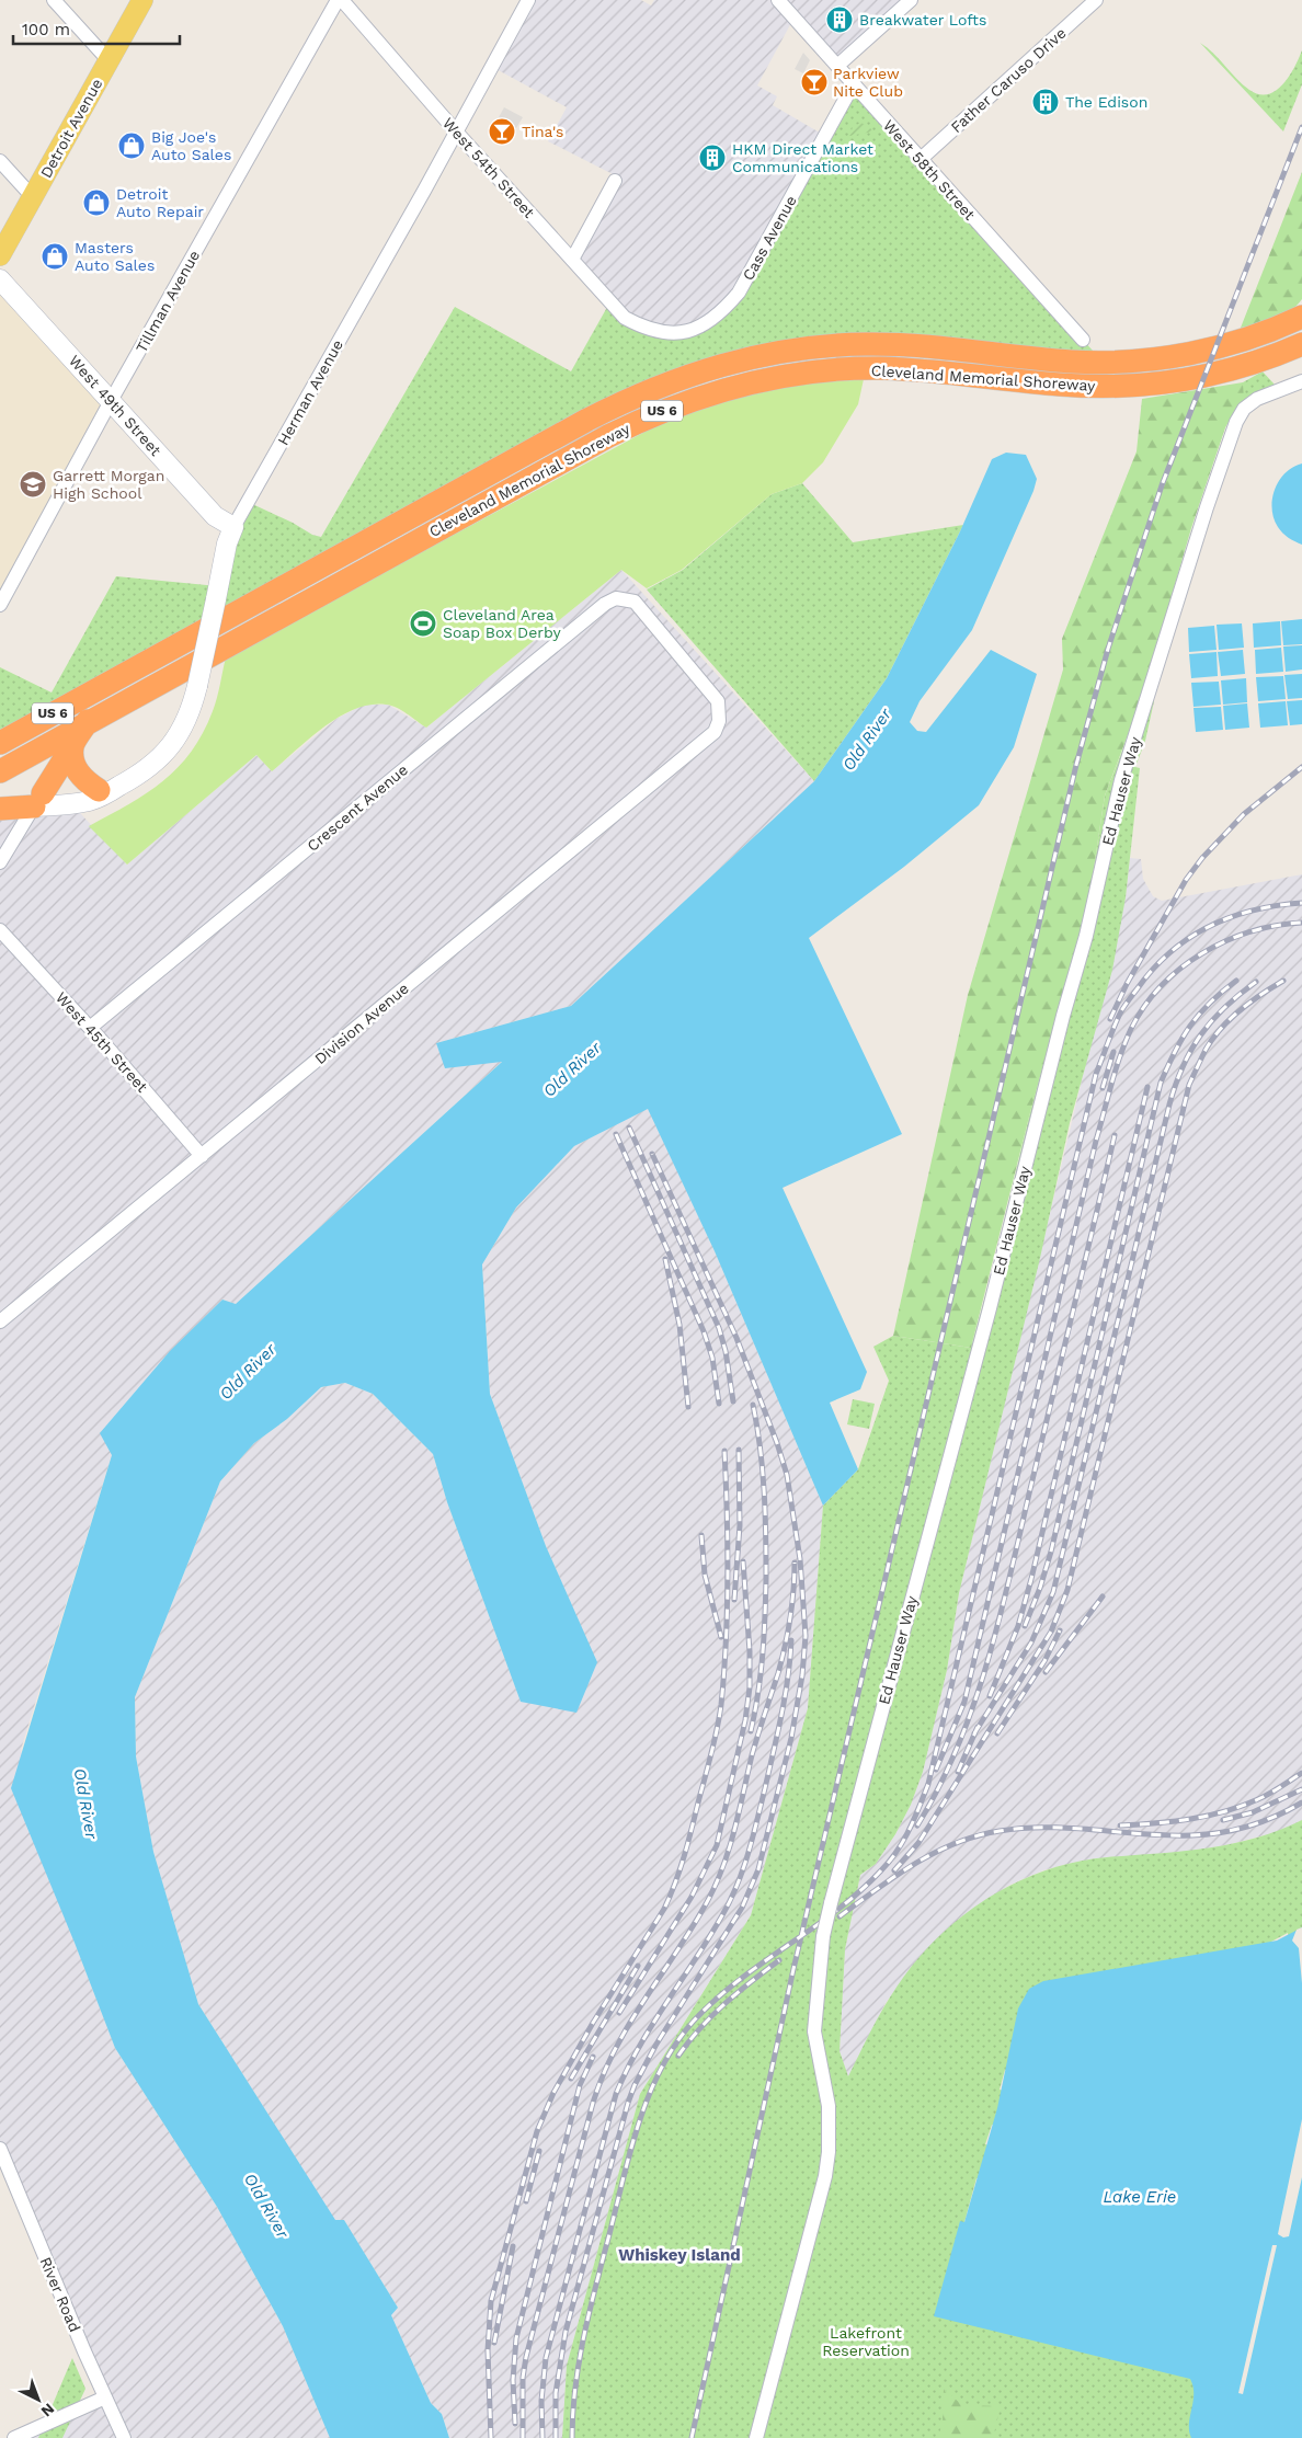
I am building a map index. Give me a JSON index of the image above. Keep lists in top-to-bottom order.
{
  "streets": {
    "highway": ["Cleveland Memorial Shoreway", "US 6"],
    "main road": ["Detroit Avenue"],
    "street": [
      "Father Caruso Drive",
      "West 54th Street",
      "West 58th Street",
      "Cass Avenue",
      "Tillman Avenue",
      "Herman Avenue",
      "West 49th Street",
      "Ed Hauser Way",
      "Crescent Avenue",
      "Division Avenue",
      "West 45th Street",
      "River Road"
    ]
  },
  "crossings": [
    ["Father Caruso Drive", "West 58th Street"],
    ["West 54th Street", "Cass Avenue"],
    ["West 54th Street", "Herman Avenue"],
    ["West 58th Street", "Cass Avenue"],
    ["Tillman Avenue", "West 49th Street"],
    ["Herman Avenue", "West 49th Street"],
    ["Crescent Avenue", "Division Avenue"],
    ["Crescent Avenue", "West 45th Street"],
    ["Division Avenue", "West 45th Street"]
  ],
  "districts": ["Whiskey Island"],
  "water": ["Old River", "Lake Erie"],
  "parks": ["Lakefront Reservation"],
  "places": {
    "building": ["Breakwater Lofts", "The Edison", "HKM Direct Market Communications"],
    "bar": ["Parkview Nite Club", "Tina's"],
    "shop": ["Big Joe's Auto Sales", "Detroit Auto Repair", "Masters Auto Sales"],
    "school or university": ["Garrett Morgan High School"],
    "sports": ["Cleveland Area Soap Box Derby"]
  },
  "scale_bar": "100 m",
  "north": "bottom right"
}
